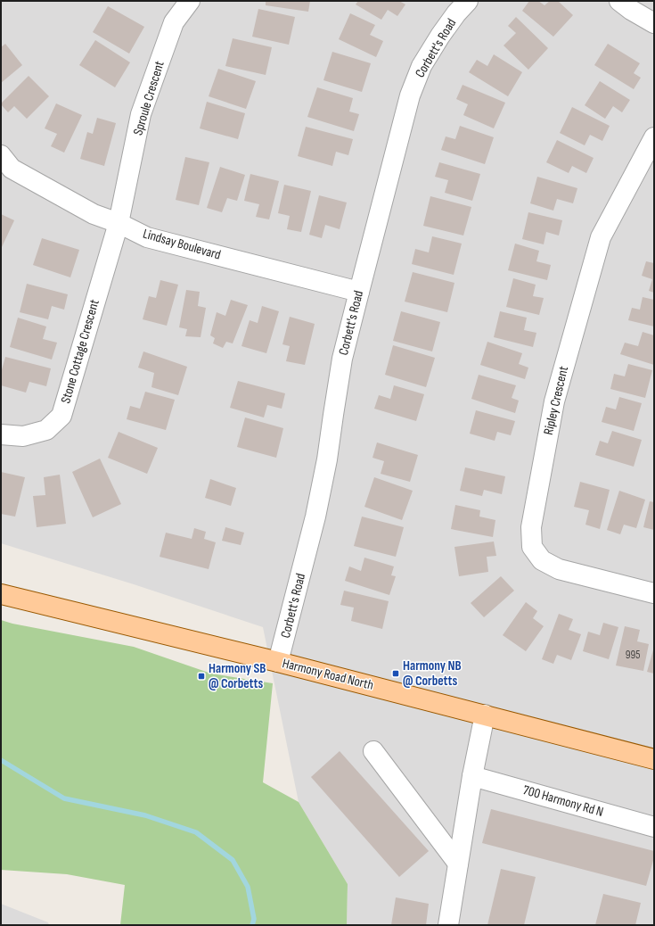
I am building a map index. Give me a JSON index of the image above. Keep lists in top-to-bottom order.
{
  "streets": {
    "main road": ["Harmony Road North"],
    "street": [
      "Corbett's Road",
      "Sproule Crescent",
      "Lindsay Boulevard",
      "Stone Cottage Crescent",
      "Ripley Crescent",
      "700 Harmony Rd N"
    ]
  },
  "crossings": [
    ["Corbett's Road", "Lindsay Boulevard"],
    ["Corbett's Road", "Harmony Road North"],
    ["Sproule Crescent", "Lindsay Boulevard"],
    ["Sproule Crescent", "Stone Cottage Crescent"],
    ["Lindsay Boulevard", "Stone Cottage Crescent"]
  ],
  "places": {
    "transit": ["Harmony NB @ Corbetts", "Harmony SB @ Corbetts"]
  },
  "house_numbers": ["995"]
}
